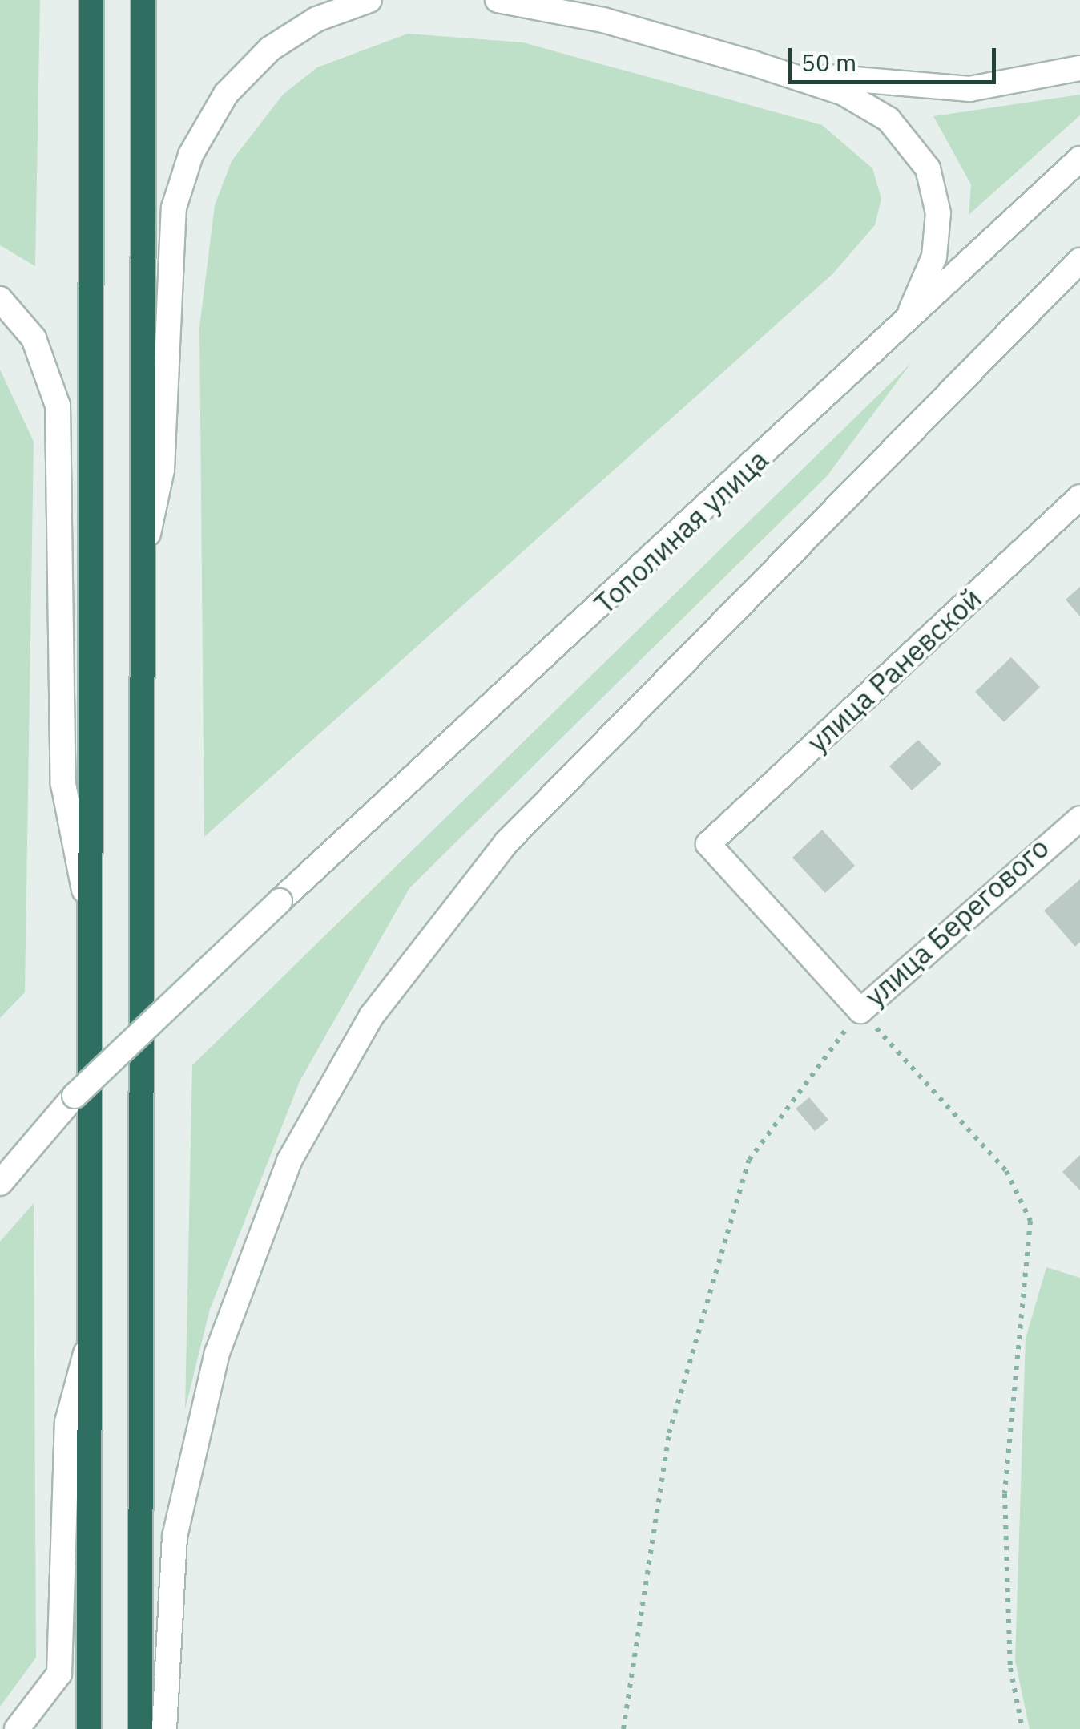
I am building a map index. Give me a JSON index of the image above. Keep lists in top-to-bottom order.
{
  "streets": {
    "main road": ["Тополиная улица", "улица Раневской", "улица Берегового"]
  },
  "crossings": [
    ["улица Раневской", "улица Берегового"]
  ],
  "scale_bar": "50 m"
}
